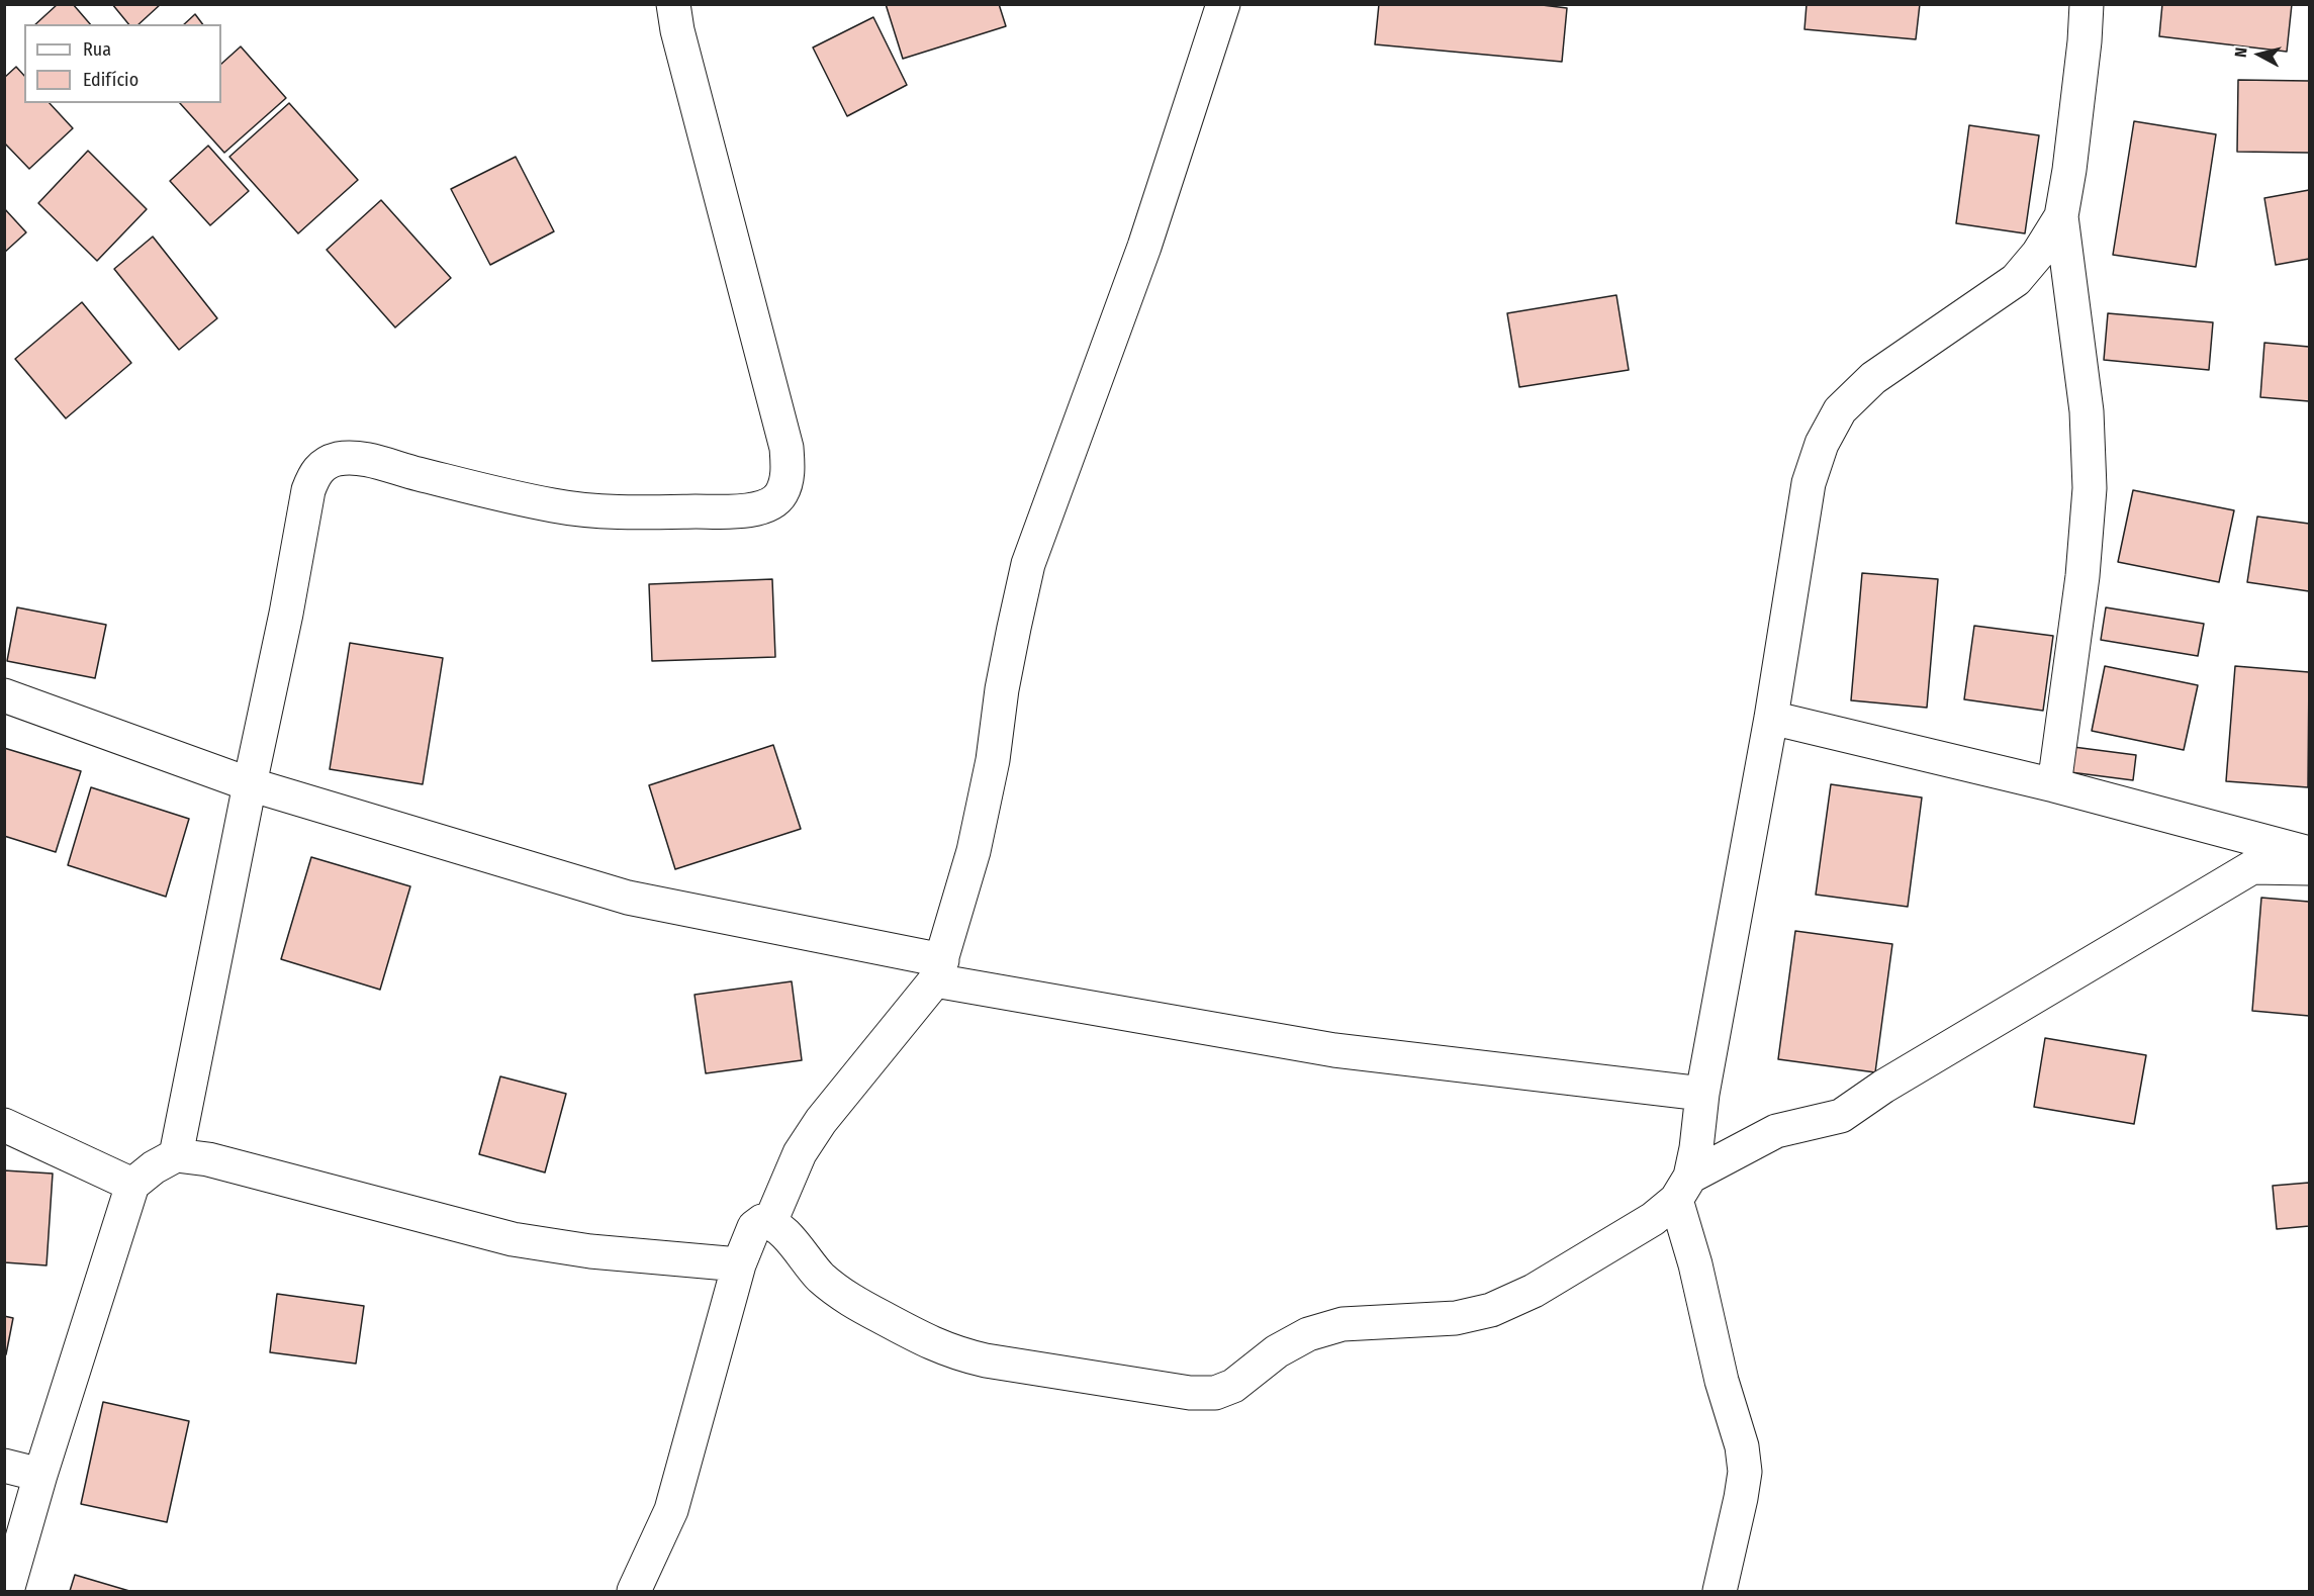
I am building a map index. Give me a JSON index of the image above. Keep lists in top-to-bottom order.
{
  "legend": ["Rua", "Edifício"],
  "north": "left"
}
